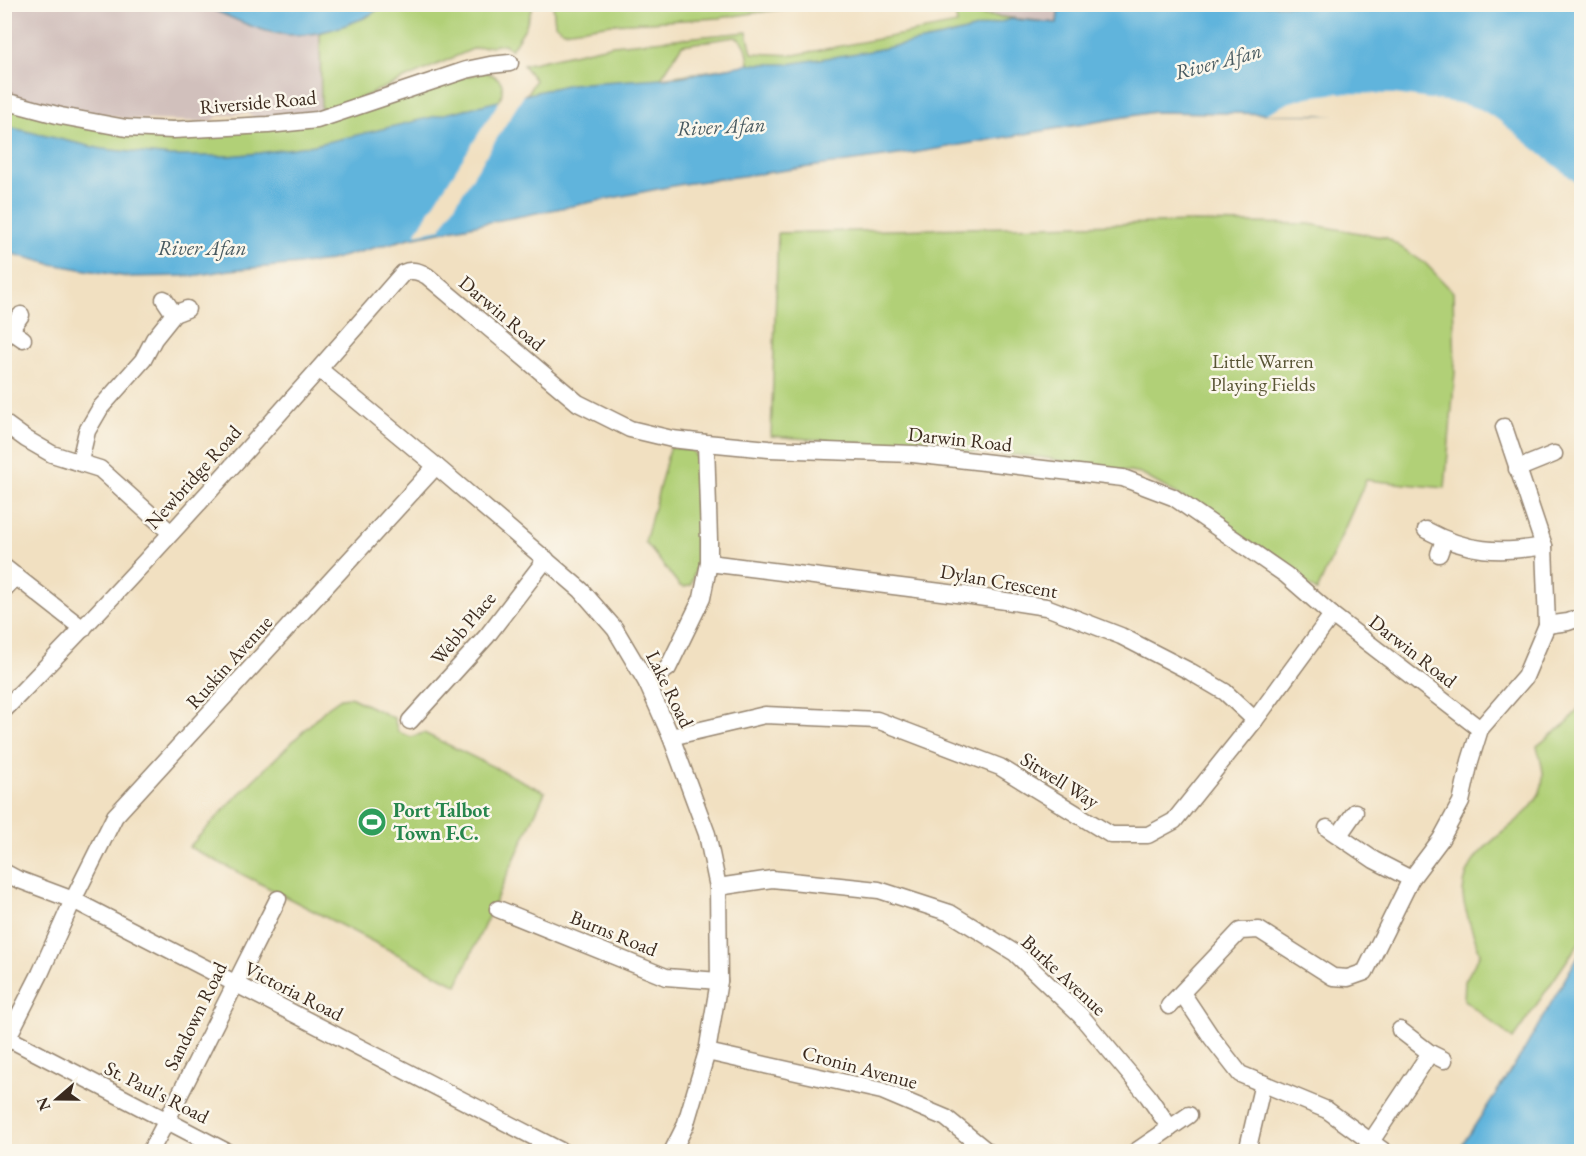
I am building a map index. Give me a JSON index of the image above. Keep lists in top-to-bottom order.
{
  "streets": {
    "street": [
      "Riverside Road",
      "Darwin Road",
      "Newbridge Road",
      "Dylan Crescent",
      "Webb Place",
      "Ruskin Avenue",
      "Lake Road",
      "Sitwell Way",
      "Burns Road",
      "Burke Avenue",
      "Victoria Road",
      "Sandown Road",
      "Cronin Avenue",
      "St. Paul's Road"
    ]
  },
  "crossings": [
    ["Darwin Road", "Newbridge Road"],
    ["Darwin Road", "Sitwell Way"],
    ["Newbridge Road", "Lake Road"],
    ["Dylan Crescent", "Sitwell Way"],
    ["Webb Place", "Lake Road"],
    ["Ruskin Avenue", "Lake Road"],
    ["Ruskin Avenue", "Victoria Road"],
    ["Ruskin Avenue", "St. Paul's Road"],
    ["Lake Road", "Sitwell Way"],
    ["Lake Road", "Burns Road"],
    ["Lake Road", "Burke Avenue"],
    ["Lake Road", "Cronin Avenue"],
    ["Victoria Road", "Sandown Road"],
    ["Sandown Road", "St. Paul's Road"]
  ],
  "water": ["River Afan"],
  "parks": ["Little Warren Playing Fields"],
  "places": {
    "sports": ["Port Talbot Town F.C."]
  },
  "north": "left"
}
